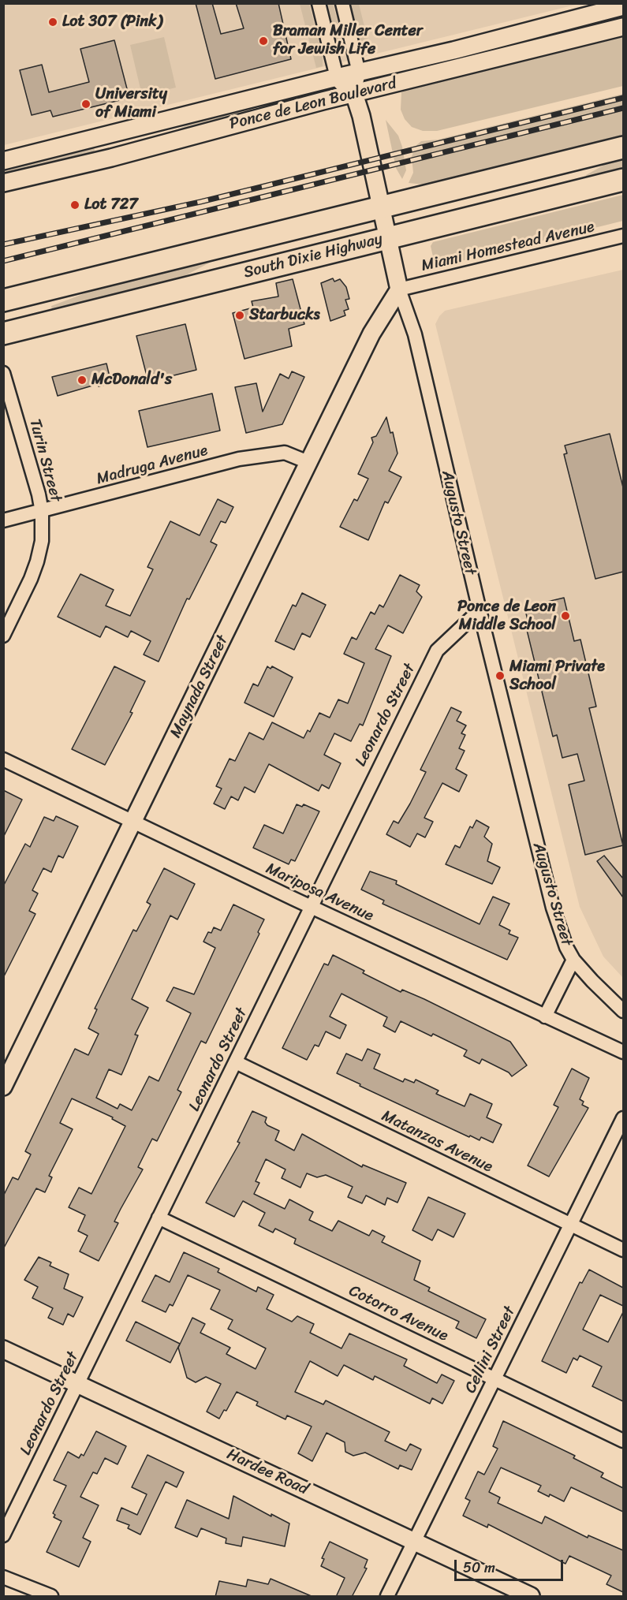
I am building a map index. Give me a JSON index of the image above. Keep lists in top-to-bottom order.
{
  "streets": {
    "highway": ["South Dixie Highway"],
    "street": [
      "Ponce de Leon Boulevard",
      "Miami Homestead Avenue",
      "Turin Street",
      "Madruga Avenue",
      "Augusto Street",
      "Maynada Street",
      "Leonardo Street",
      "Mariposa Avenue",
      "Matanzas Avenue",
      "Cotorro Avenue",
      "Cellini Street",
      "Hardee Road"
    ]
  },
  "crossings": [
    ["Ponce de Leon Boulevard", "Augusto Street"],
    ["Miami Homestead Avenue", "Augusto Street"],
    ["Miami Homestead Avenue", "Maynada Street"],
    ["South Dixie Highway", "Augusto Street"],
    ["Turin Street", "Madruga Avenue"],
    ["Madruga Avenue", "Maynada Street"],
    ["Augusto Street", "Maynada Street"],
    ["Augusto Street", "Leonardo Street"],
    ["Maynada Street", "Mariposa Avenue"],
    ["Leonardo Street", "Mariposa Avenue"],
    ["Leonardo Street", "Matanzas Avenue"],
    ["Leonardo Street", "Cotorro Avenue"],
    ["Leonardo Street", "Hardee Road"],
    ["Matanzas Avenue", "Cellini Street"],
    ["Cotorro Avenue", "Cellini Street"],
    ["Cellini Street", "Hardee Road"]
  ],
  "places": [
    "Lot 307 (Pink)",
    "Braman Miller Center for Jewish Life",
    "University of Miami",
    "Lot 727",
    "Starbucks",
    "McDonald's",
    "Ponce de Leon Middle School",
    "Miami Private School"
  ],
  "scale_bar": "50 m"
}
